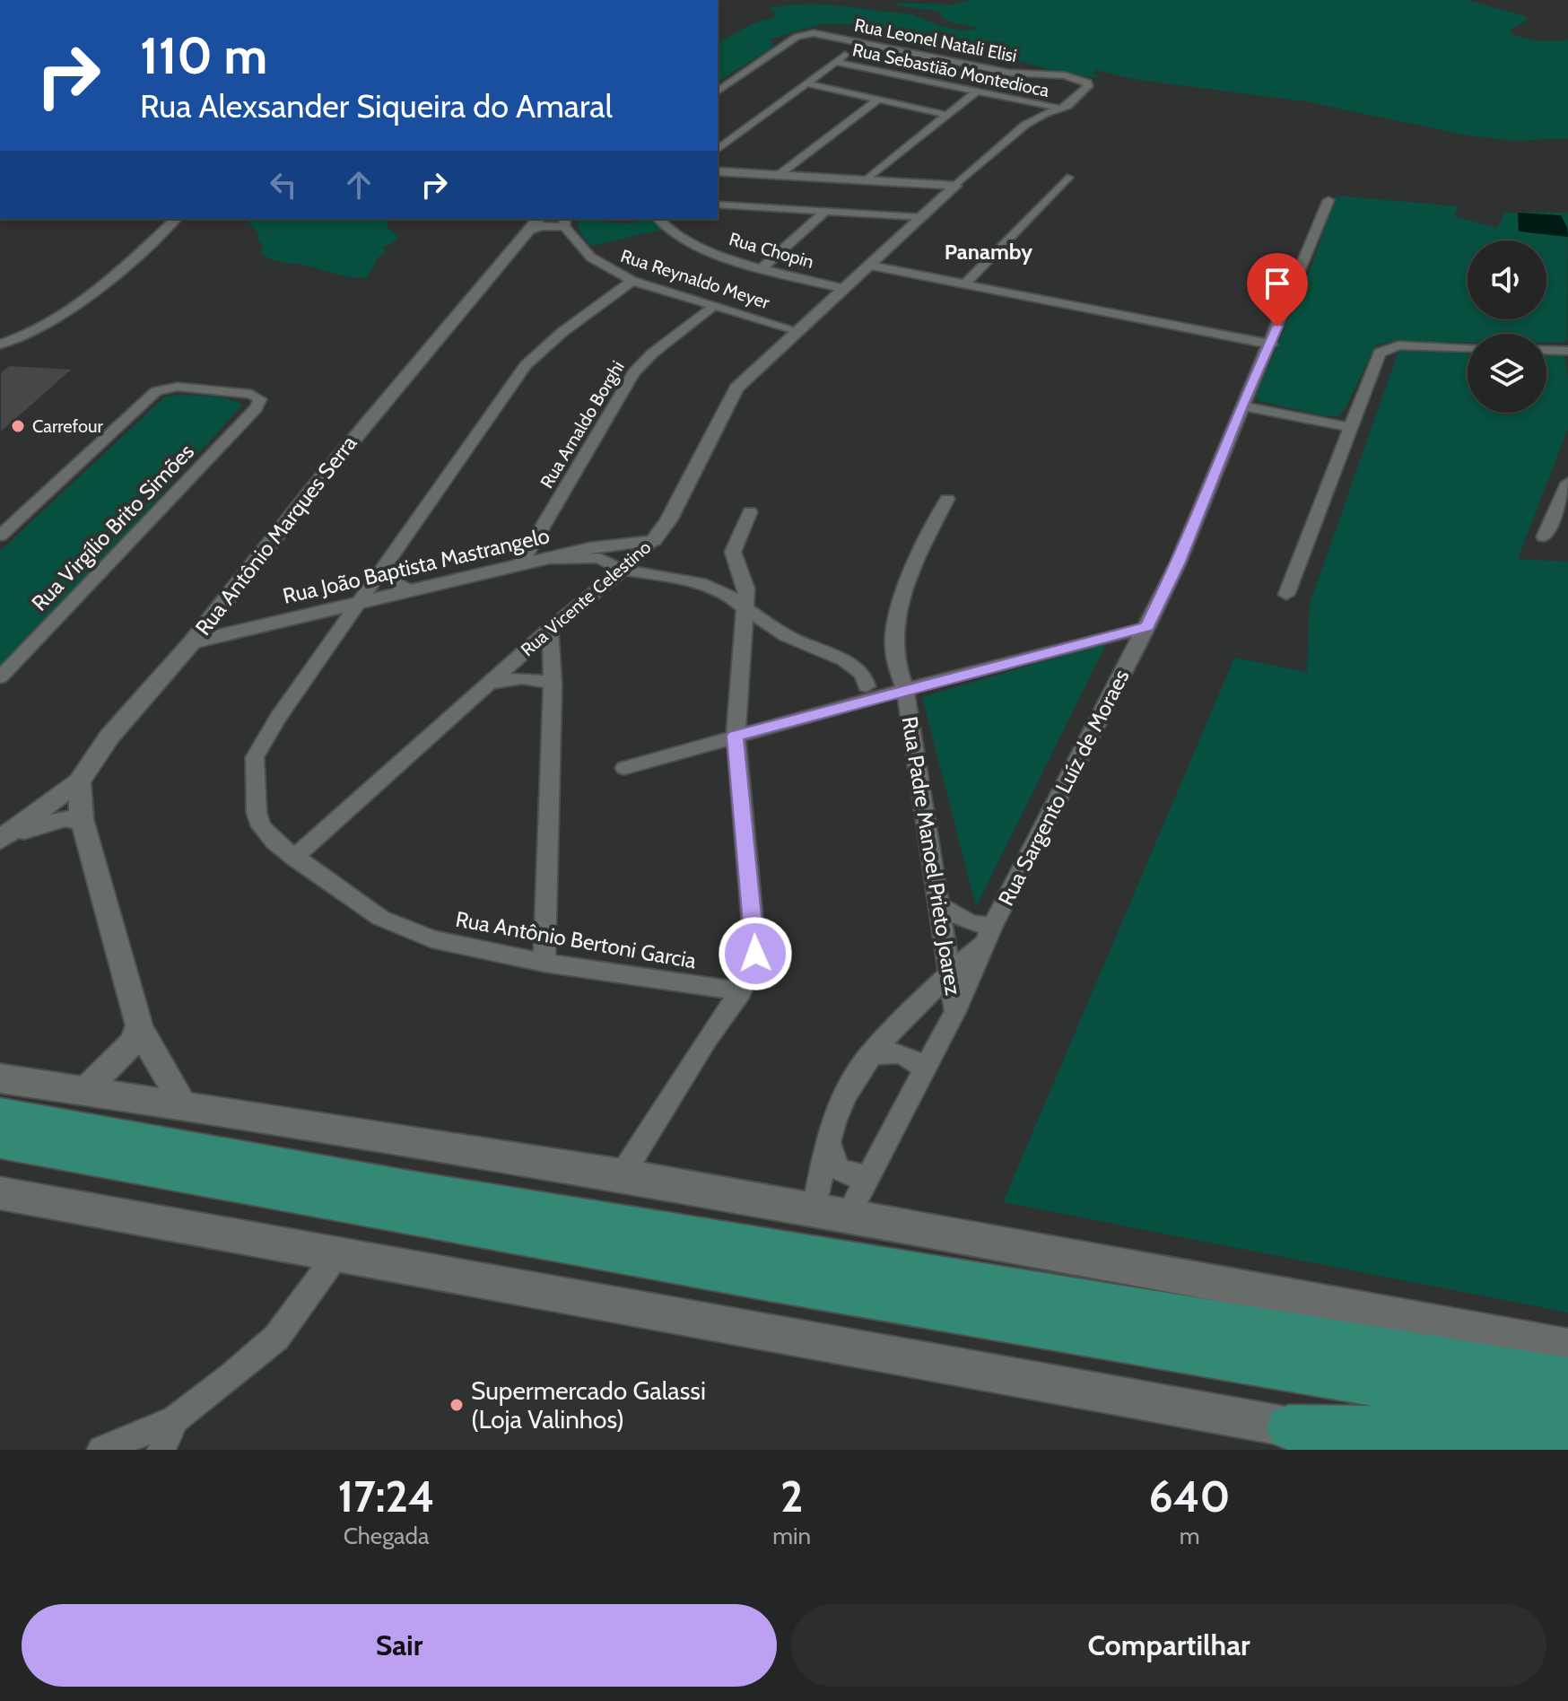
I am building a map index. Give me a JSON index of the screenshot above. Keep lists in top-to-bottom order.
{
  "streets": {
    "street": [
      "Rua Leonel Natali Elisi",
      "Rua Sebastião Montedioca",
      "Rua Chopin",
      "Rua Reynaldo Meyer",
      "Rua Arnaldo Borghi",
      "Rua Virgílio Brito Simões",
      "Rua Antônio Marques Serra",
      "Rua João Baptista Mastrangelo",
      "Rua Vicente Celestino",
      "Rua Sargento Luíz de Moraes",
      "Rua Padre Manoel Prieto Joarez",
      "Rua Antônio Bertoni Garcia"
    ]
  },
  "crossings": [
    ["Rua Leonel Natali Elisi", "Rua Vicente Celestino"],
    ["Rua Sebastião Montedioca", "Rua Vicente Celestino"],
    ["Rua Chopin", "Rua Vicente Celestino"],
    ["Rua Reynaldo Meyer", "Rua Arnaldo Borghi"],
    ["Rua Reynaldo Meyer", "Rua Vicente Celestino"],
    ["Rua Reynaldo Meyer", "Rua Antônio Bertoni Garcia"],
    ["Rua Arnaldo Borghi", "Rua João Baptista Mastrangelo"],
    ["Rua Antônio Marques Serra", "Rua João Baptista Mastrangelo"],
    ["Rua João Baptista Mastrangelo", "Rua Vicente Celestino"],
    ["Rua João Baptista Mastrangelo", "Rua Antônio Bertoni Garcia"],
    ["Rua Vicente Celestino", "Rua Antônio Bertoni Garcia"],
    ["Rua Sargento Luíz de Moraes", "Rua Padre Manoel Prieto Joarez"]
  ],
  "districts": ["Panamby"],
  "places": ["Carrefour", "Supermercado Galassi (Loja Valinhos)"],
  "page": {
    "turn": ["110 m", "Rua Alexsander Siqueira do Amaral"],
    "eta": [
      "17:24",
      "Chegada",
      "2",
      "min",
      "640",
      "m"
    ],
    "buttons": ["Sair", "Compartilhar"]
  }
}
